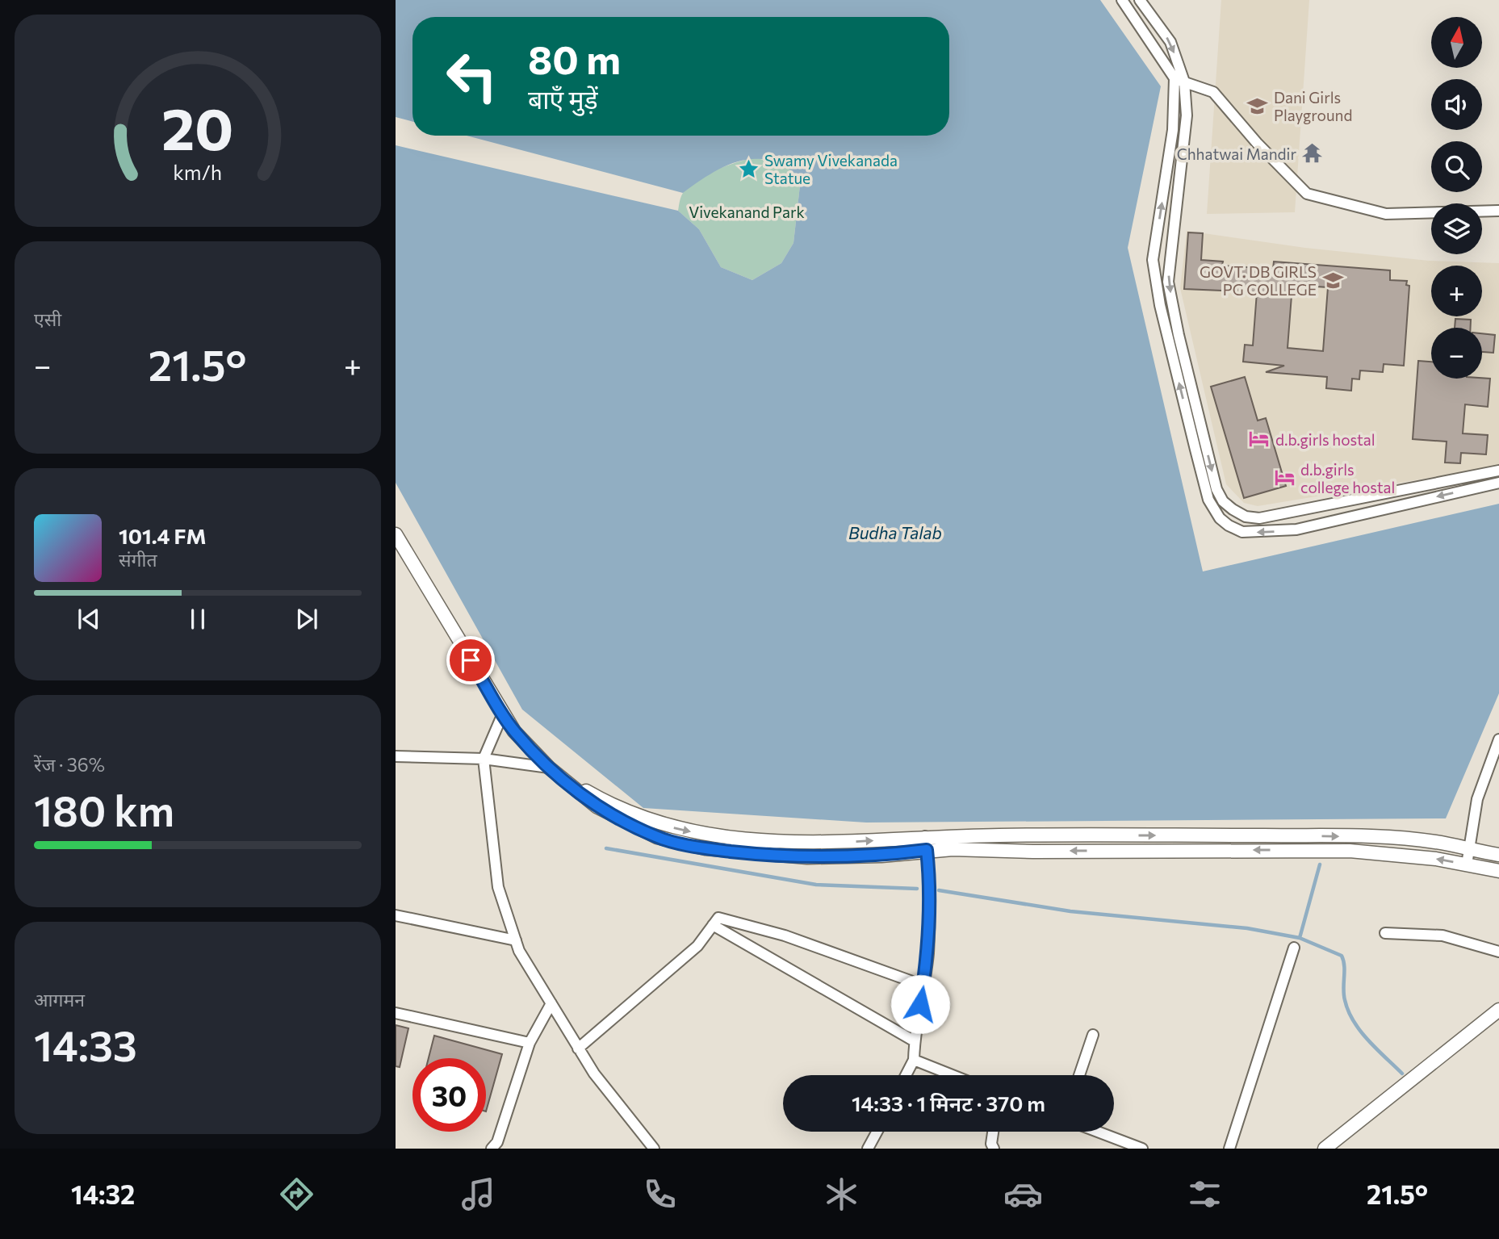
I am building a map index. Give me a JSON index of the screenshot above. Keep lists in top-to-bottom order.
{
  "water": ["Budha Talab"],
  "parks": ["Vivekanand Park"],
  "places": {
    "school or university": ["Dani Girls Playground", "GOVT. DB GIRLS PG COLLEGE"],
    "temple": ["Chhatwai Mandir"],
    "place": ["Swamy Vivekanada Statue"],
    "hotel": ["d.b.girls hostal", "d.b.girls college hostal"]
  },
  "north": "top",
  "page": {
    "map_buttons": ["+", "−"],
    "turn": ["80 m", "बाएँ मुड़ें"],
    "tile": [
      "एसी",
      ["रेंज · 36%", "180 km"],
      ["आगमन", "14:33"]
    ],
    "heat": ["−", "21.5°", "+"],
    "song": ["101.4 FM", "संगीत"],
    "limit": "30",
    "trip": "14:33 · 1 मिनट · 370 m",
    "tabs": ["14:32", "21.5°"],
    "gauge": ["20", "km/h"]
  }
}
